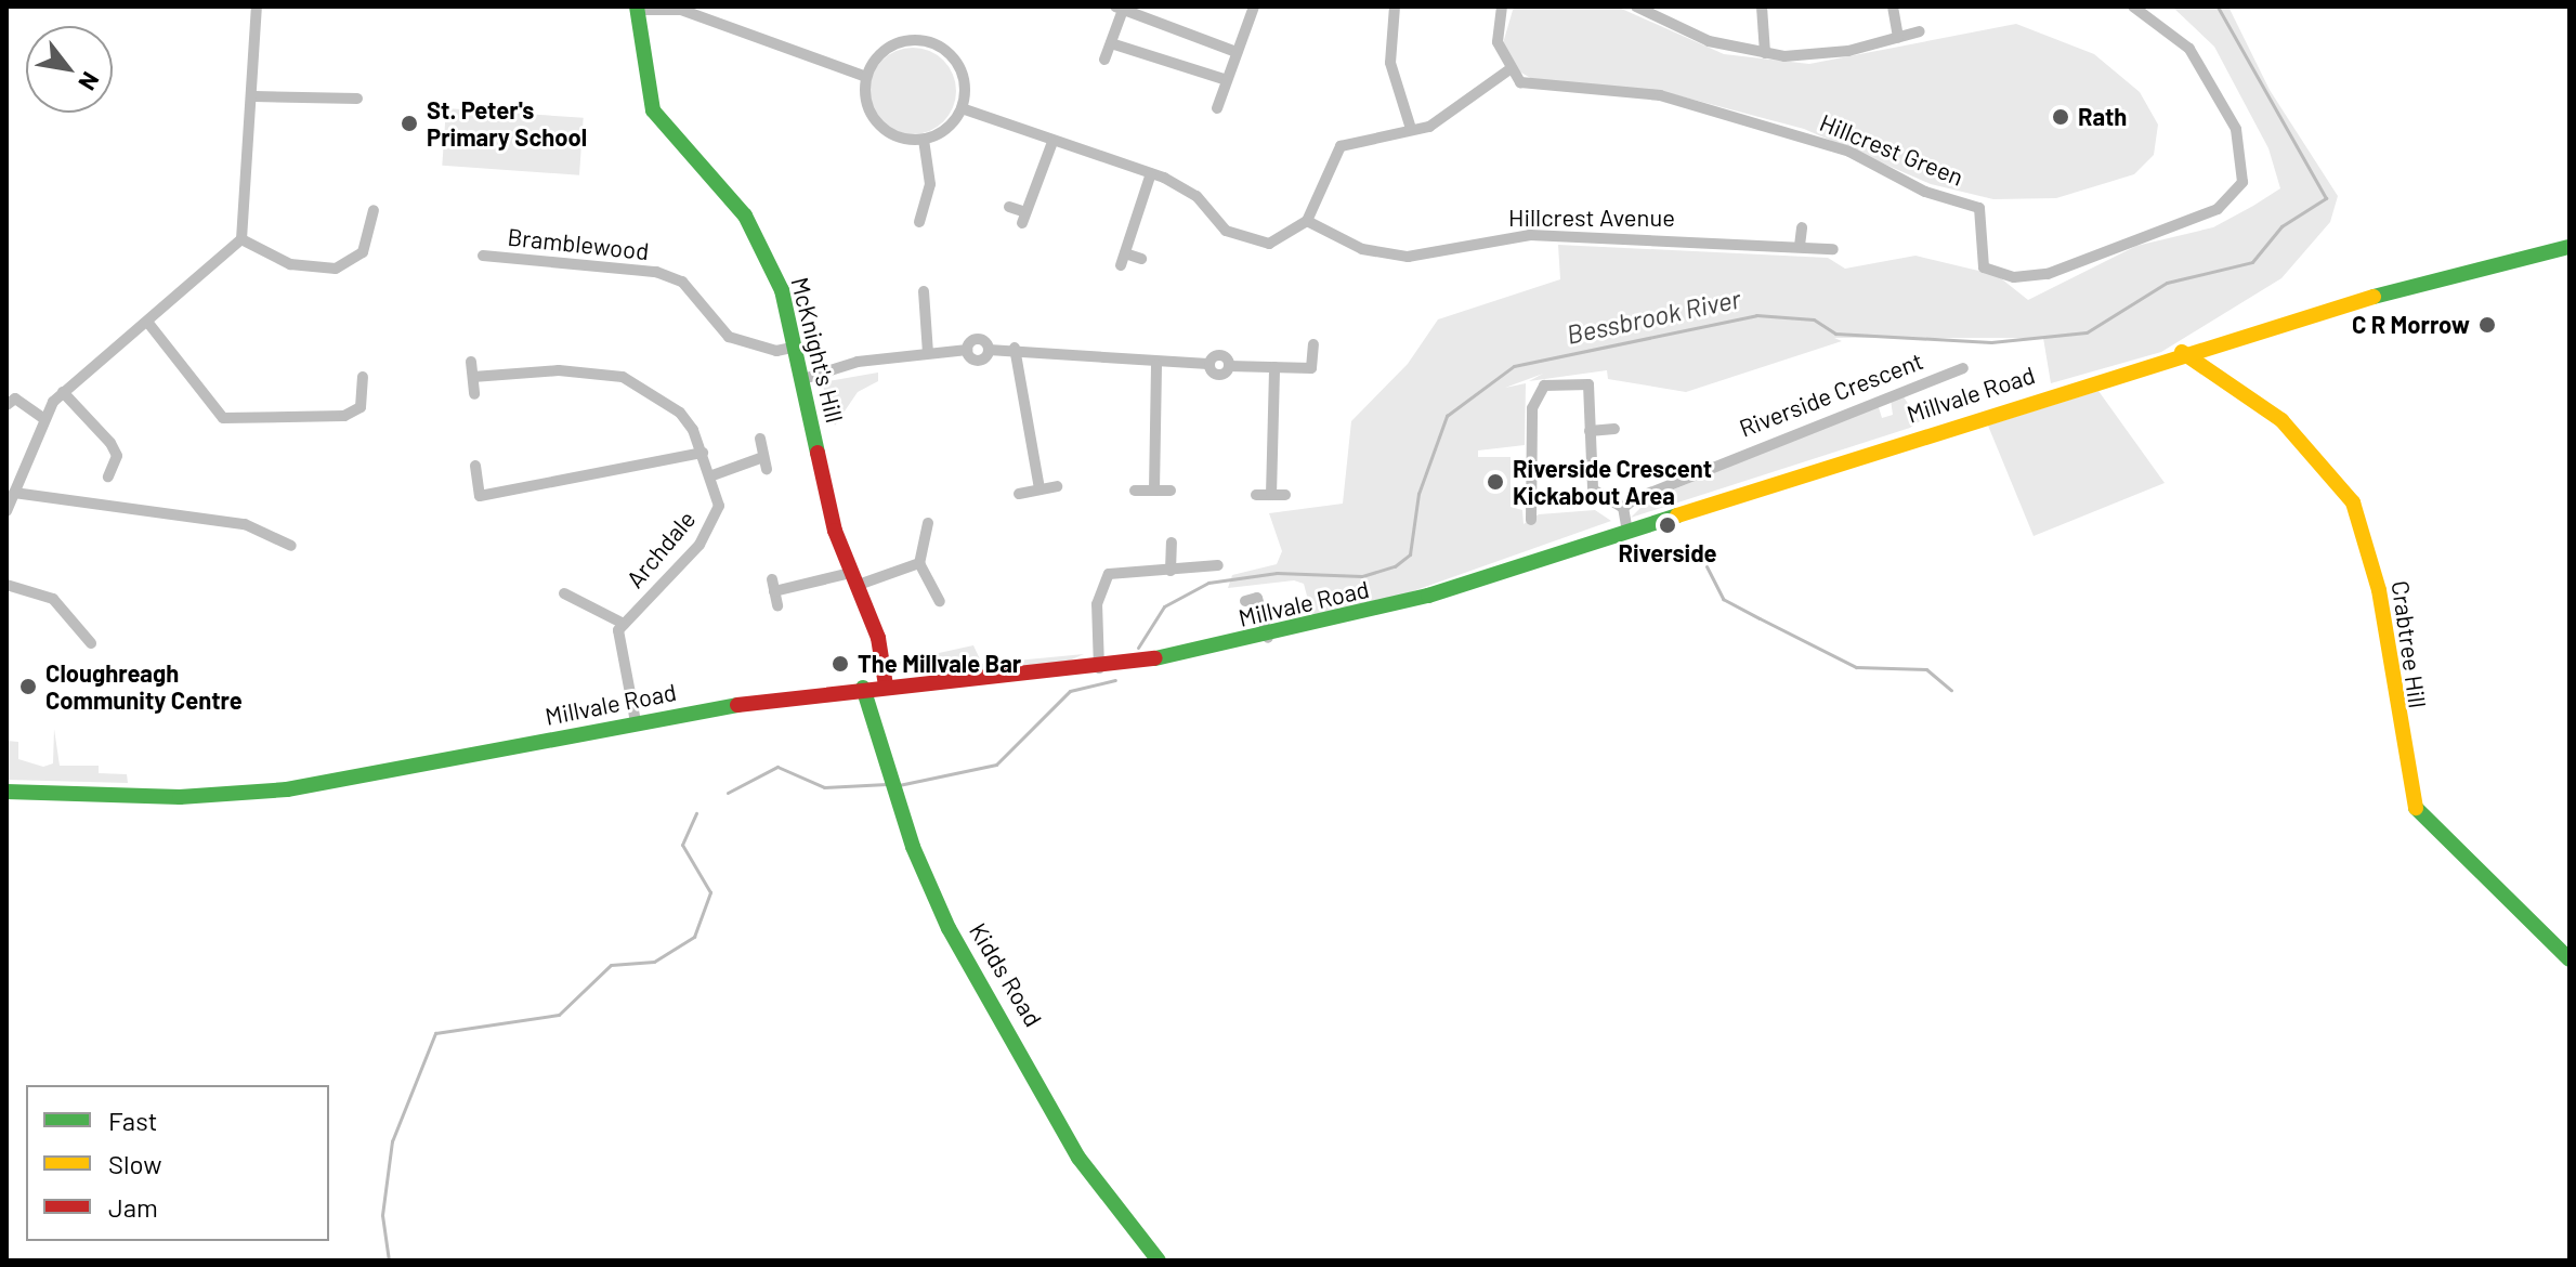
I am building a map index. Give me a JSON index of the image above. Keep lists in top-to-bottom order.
{
  "streets": {
    "main road": [
      "McKnight's Hill",
      "Millvale Road",
      "Crabtree Hill",
      "Kidds Road"
    ],
    "street": [
      "Hillcrest Green",
      "Hillcrest Avenue",
      "Bramblewood",
      "Riverside Crescent",
      "Archdale"
    ]
  },
  "crossings": [
    ["Bramblewood", "McKnight's Hill"],
    ["McKnight's Hill", "Millvale Road"],
    ["Millvale Road", "Archdale"],
    ["Millvale Road", "Crabtree Hill"],
    ["Millvale Road", "Kidds Road"]
  ],
  "water": ["Bessbrook River"],
  "places": [
    "Rath",
    "St. Peter's Primary School",
    "C R Morrow",
    "Riverside Crescent Kickabout Area",
    "Riverside",
    "The Millvale Bar",
    "Cloughreagh Community Centre"
  ],
  "legend": ["Fast", "Slow", "Jam"],
  "north": "bottom right"
}
